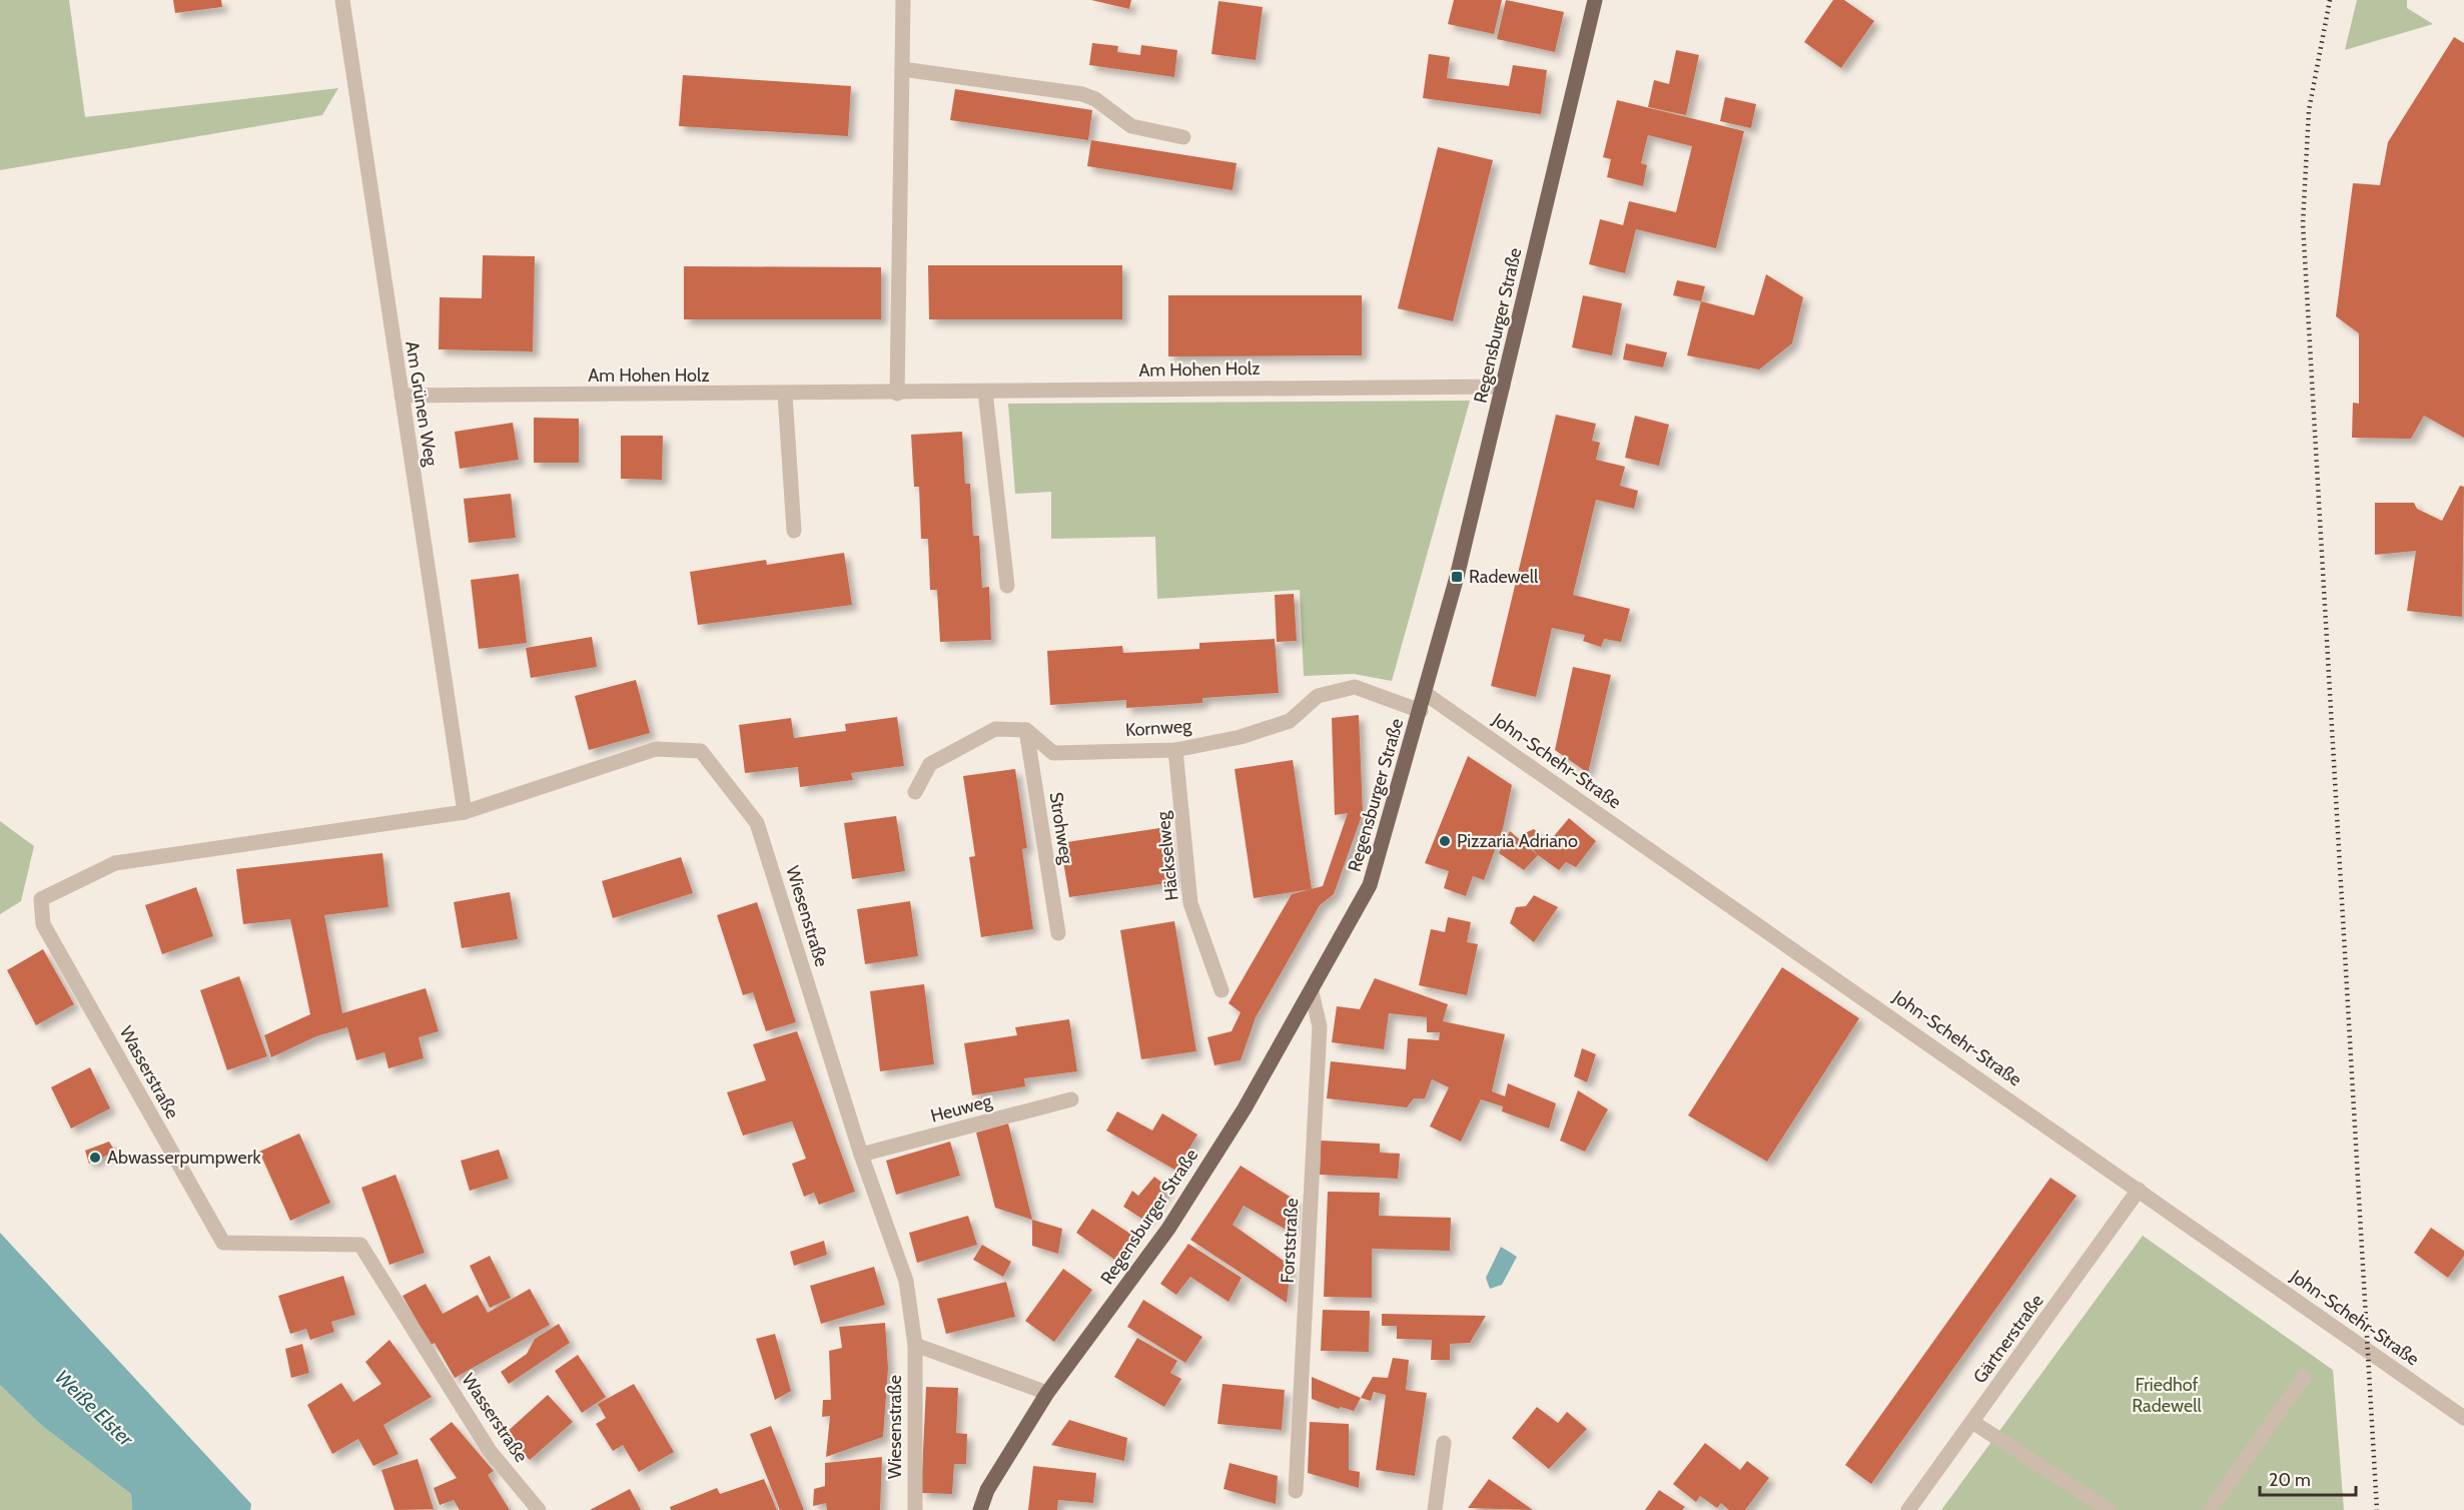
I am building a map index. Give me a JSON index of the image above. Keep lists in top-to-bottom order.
{
  "streets": {
    "main road": ["Regensburger Straße"],
    "street": [
      "Am Hohen Holz",
      "Am Grünen Weg",
      "Kornweg",
      "John-Schehr-Straße",
      "Strohweg",
      "Häckselweg",
      "Wiesenstraße",
      "Wasserstraße",
      "Heuweg",
      "Forststraße",
      "Gärtnerstraße"
    ]
  },
  "crossings": [
    ["Regensburger Straße", "Am Hohen Holz"],
    ["Regensburger Straße", "Kornweg"],
    ["Regensburger Straße", "John-Schehr-Straße"],
    ["Regensburger Straße", "Forststraße"],
    ["Am Hohen Holz", "Am Grünen Weg"],
    ["Am Grünen Weg", "Wiesenstraße"],
    ["Am Grünen Weg", "Wasserstraße"],
    ["Kornweg", "Strohweg"],
    ["Kornweg", "Häckselweg"],
    ["John-Schehr-Straße", "Gärtnerstraße"],
    ["Wiesenstraße", "Wasserstraße"],
    ["Wiesenstraße", "Heuweg"]
  ],
  "water": ["Weiße Elster"],
  "parks": ["Friedhof Radewell"],
  "places": {
    "transit": ["Radewell"],
    "other": ["Pizzaria Adriano", "Abwasserpumpwerk"]
  },
  "scale_bar": "20 m"
}
